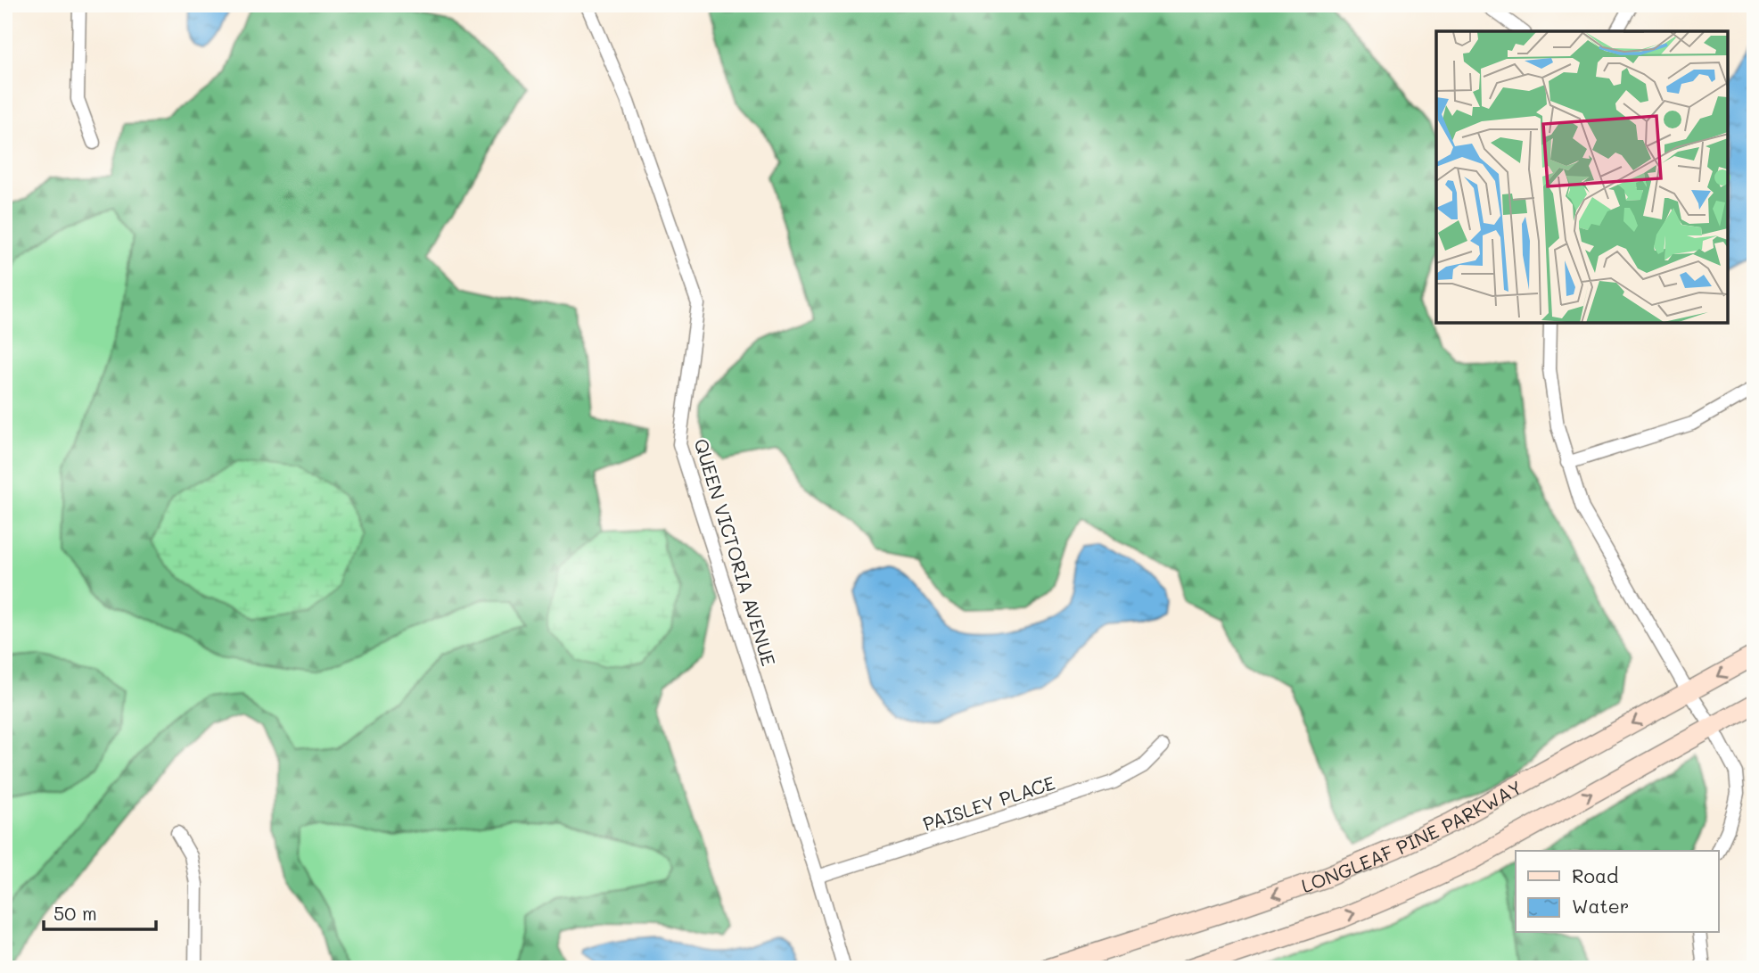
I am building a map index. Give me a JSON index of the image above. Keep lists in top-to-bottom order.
{
  "streets": {
    "main road": ["LONGLEAF PINE PARKWAY"],
    "street": ["QUEEN VICTORIA AVENUE", "PAISLEY PLACE"]
  },
  "crossings": [
    ["QUEEN VICTORIA AVENUE", "PAISLEY PLACE"]
  ],
  "legend": ["Road", "Water"],
  "scale_bar": "50 m"
}
